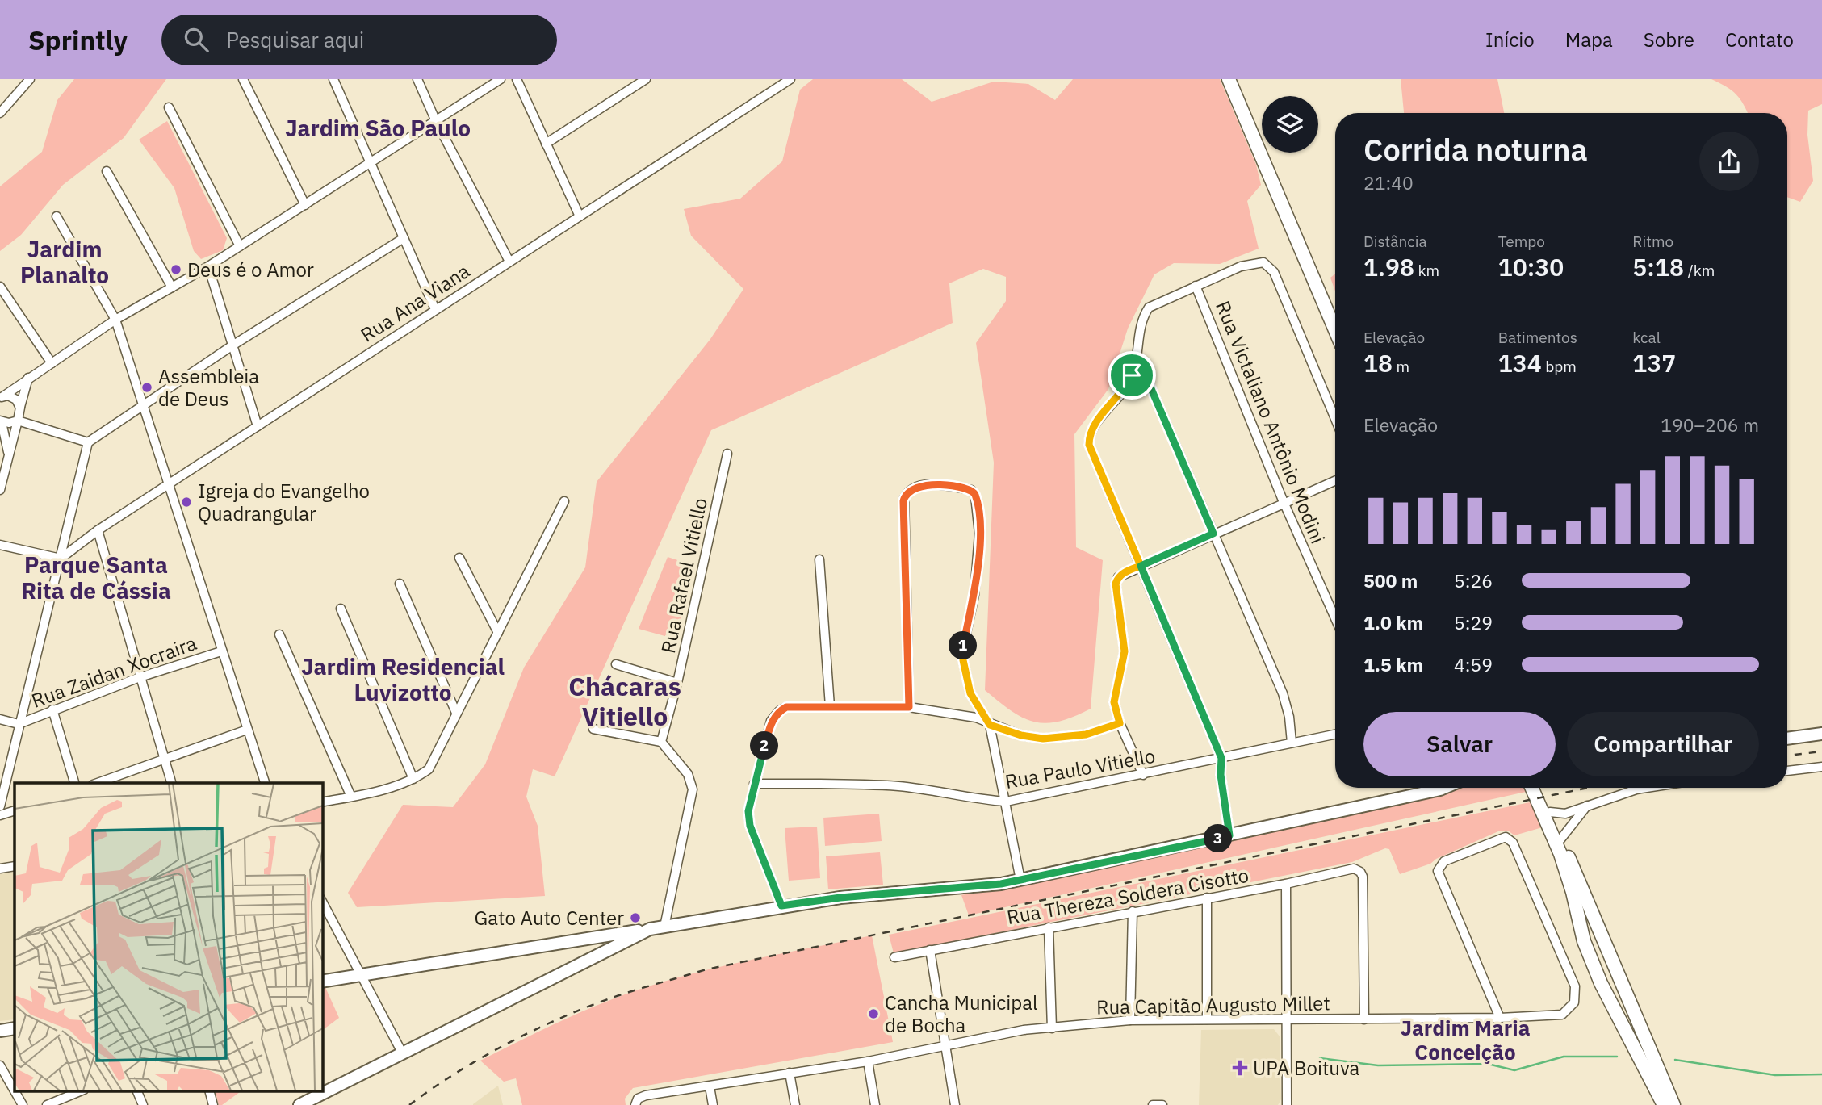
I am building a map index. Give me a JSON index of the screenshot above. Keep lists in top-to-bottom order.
{
  "streets": {
    "street": [
      "Rua Ana Viana",
      "Rua Victaliano Antônio Modini",
      "Rua Rafael Vitiello",
      "Rua Zaidan Xocraira",
      "Rua Paulo Vitiello",
      "Rua Thereza Soldera Cisotto",
      "Rua Capitão Augusto Millet"
    ]
  },
  "crossings": [
    ["Rua Thereza Soldera Cisotto", "Rua Capitão Augusto Millet"]
  ],
  "districts": [
    "Jardim São Paulo",
    "Jardim Planalto",
    "Parque Santa Rita de Cássia",
    "Jardim Residencial Luvizotto",
    "Chácaras Vitiello",
    "Jardim Maria Conceição"
  ],
  "places": {
    "other": [
      "Deus é o Amor",
      "Assembleia de Deus",
      "Igreja do Evangelho Quadrangular",
      "Gato Auto Center",
      "Cancha Municipal de Bocha"
    ],
    "health": ["UPA Boituva"]
  },
  "page": {
    "header": "Sprintly",
    "search": "Pesquisar aqui",
    "nav": [
      "Início",
      "Mapa",
      "Sobre",
      "Contato"
    ],
    "heading": ["Corrida noturna", "21:40"],
    "stats": [
      ["Distância", "1.98 km"],
      ["Tempo", "10:30"],
      ["Ritmo", "5:18 /km"],
      ["Elevação", "18 m"],
      ["Batimentos", "134 bpm"],
      ["kcal", "137"]
    ],
    "chart": ["Elevação", "190–206 m"],
    "list": [
      {
        "name": "500 m",
        "note": "5:26"
      },
      {
        "name": "1.0 km",
        "note": "5:29"
      },
      {
        "name": "1.5 km",
        "note": "4:59"
      }
    ],
    "pins": ["1", "2", "3"],
    "buttons": ["Salvar", "Compartilhar"]
  }
}
